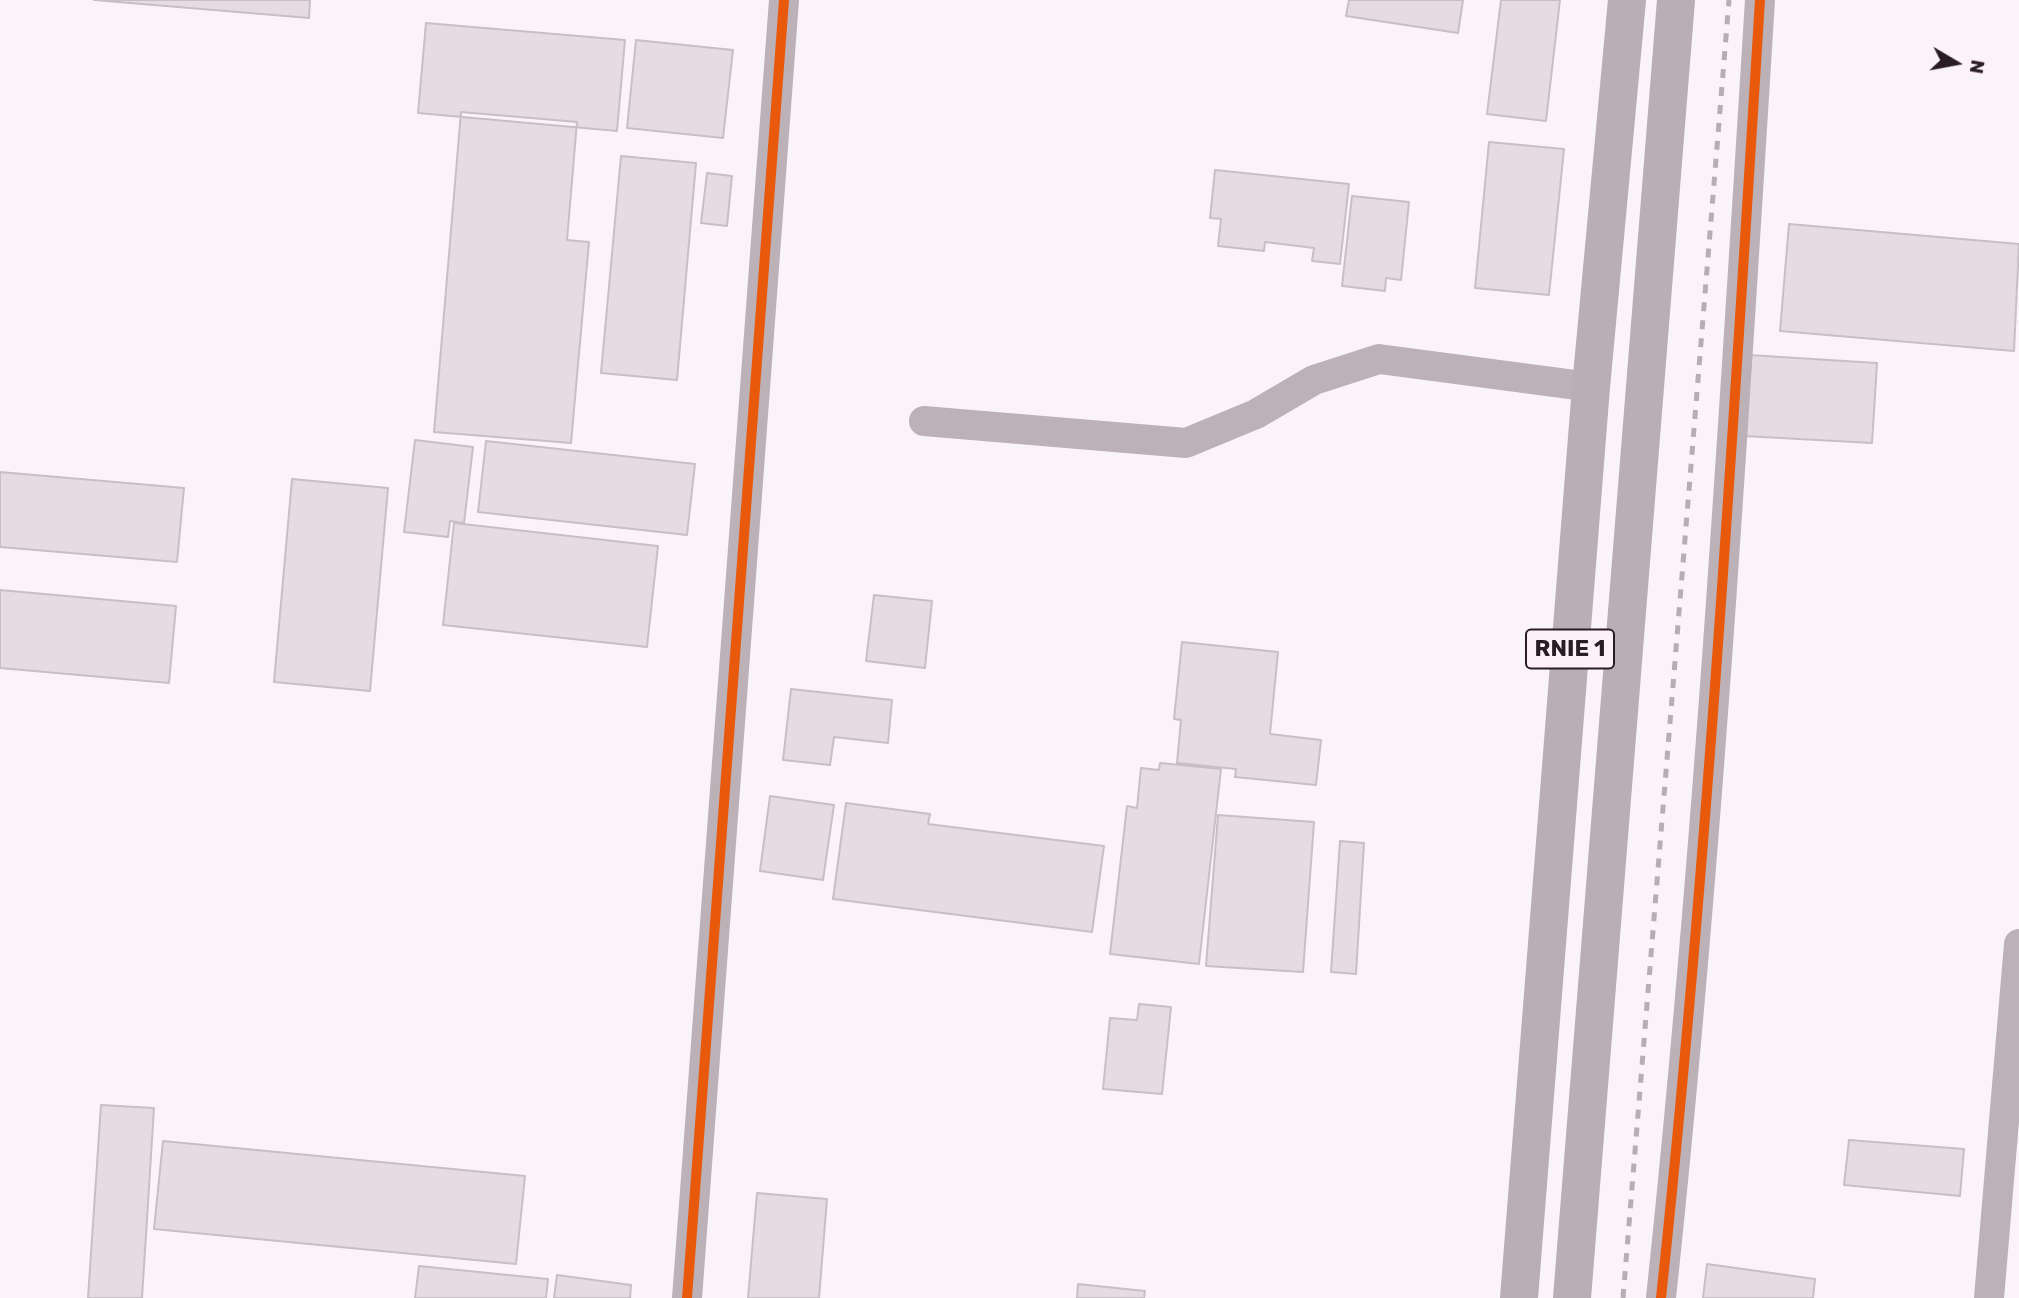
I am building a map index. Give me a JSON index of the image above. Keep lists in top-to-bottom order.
{
  "streets": {
    "highway": ["RNIE 1"]
  },
  "north": "right"
}
